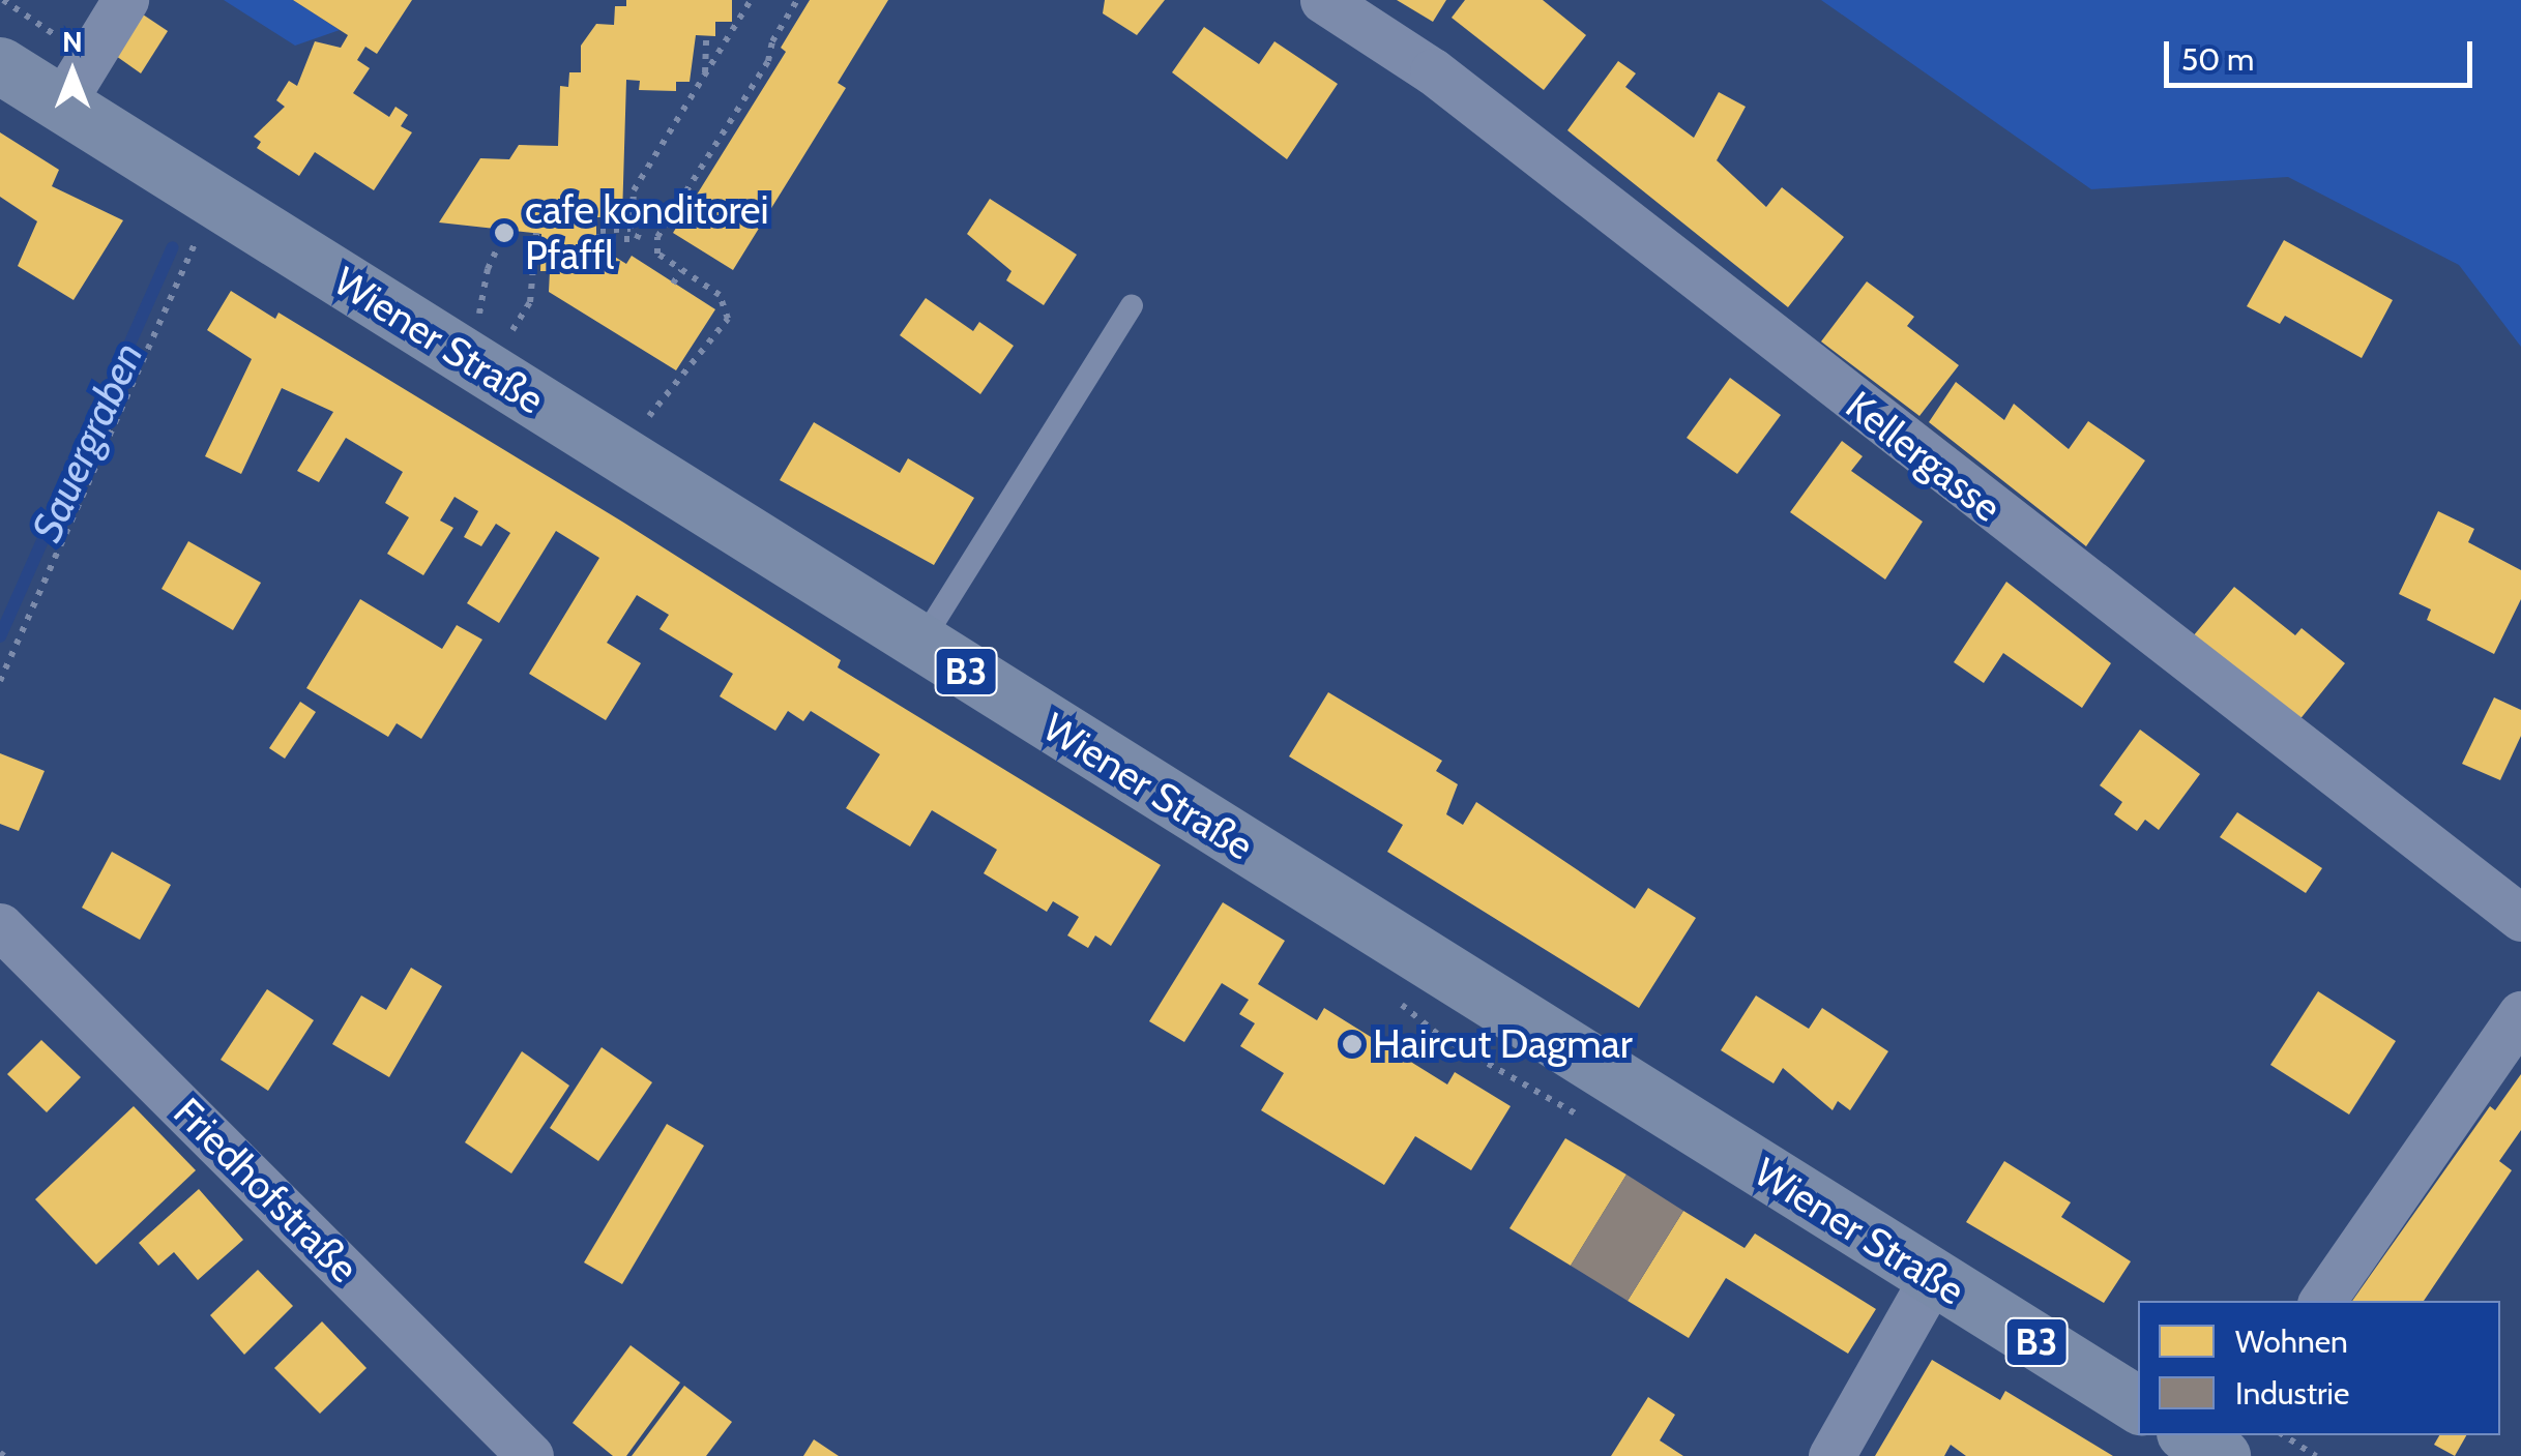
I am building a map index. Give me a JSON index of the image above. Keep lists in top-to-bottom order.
{
  "streets": {
    "main road": ["Wiener Straße", "B3"],
    "street": ["Kellergasse", "Friedhofstraße"]
  },
  "water": ["Sauergraben"],
  "places": ["cafe konditorei Pfaffl", "Haircut Dagmar"],
  "legend": ["Wohnen", "Industrie"],
  "scale_bar": "50 m",
  "north": "top"
}
